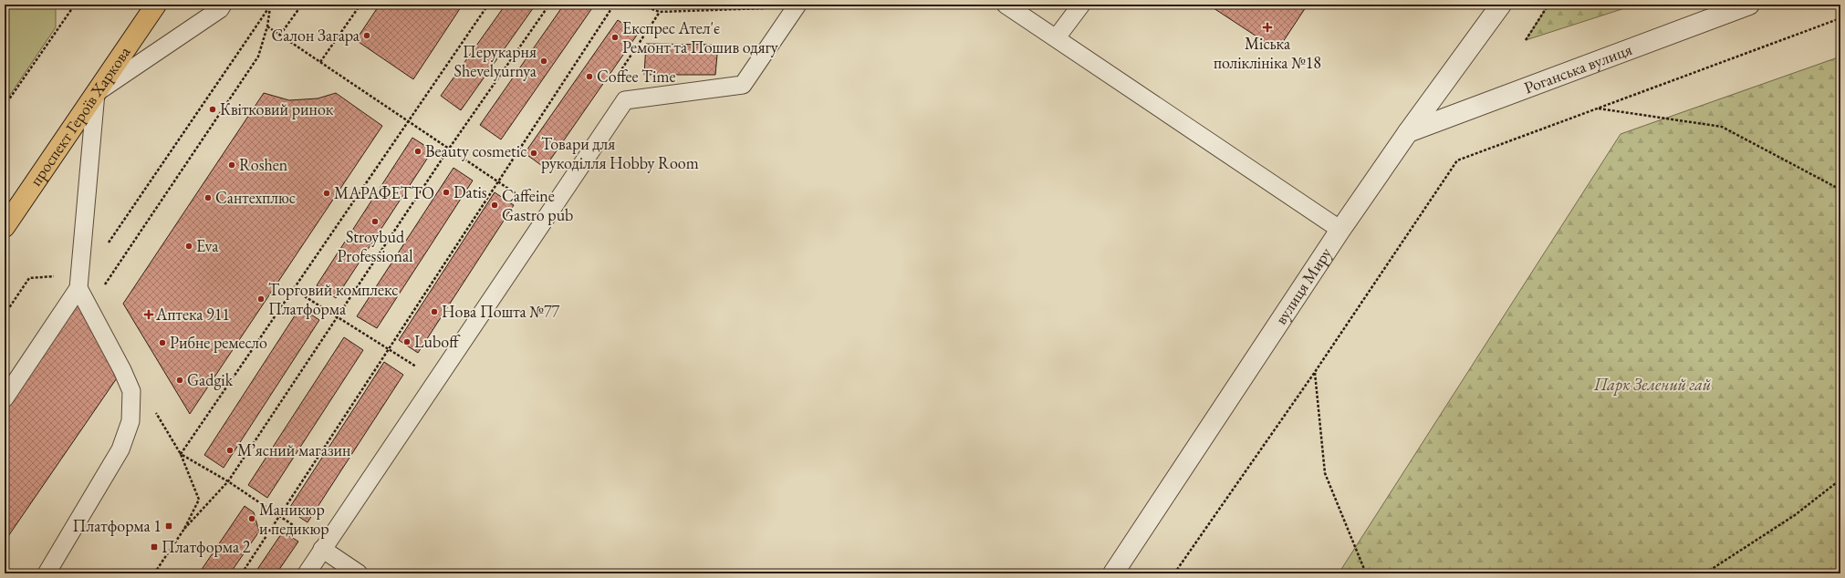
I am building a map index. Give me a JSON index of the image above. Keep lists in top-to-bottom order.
{
  "streets": {
    "main road": ["проспект Героїв Харкова"],
    "street": ["Роганська вулиця", "вулиця Миру"]
  },
  "crossings": [
    ["Роганська вулиця", "вулиця Миру"]
  ],
  "parks": ["Парк Зелений гай"],
  "places": {
    "health": ["Міська поліклініка №18", "Аптека 911"],
    "other": [
      "Салон Загара",
      "Експрес Ател'є Ремонт та Пошив одягу",
      "Перукарня Shevelyurnya",
      "Coffee Time",
      "Квітковий ринок",
      "Beauty cosmetic",
      "Товари для рукоділля Hobby Room",
      "Roshen",
      "Datis",
      "МАРАФЕТТО",
      "Сантехплюс",
      "Caffeine Gastro pub",
      "Stroybud Professional",
      "Eva",
      "Торговий комплекс Платформа",
      "Нова Пошта №77",
      "Luboff",
      "Рибне ремесло",
      "Gadgik",
      "Мʼясний магазин",
      "Маникюр и педикюр"
    ],
    "transit": ["Платформа 1", "Платформа 2"]
  }
}
